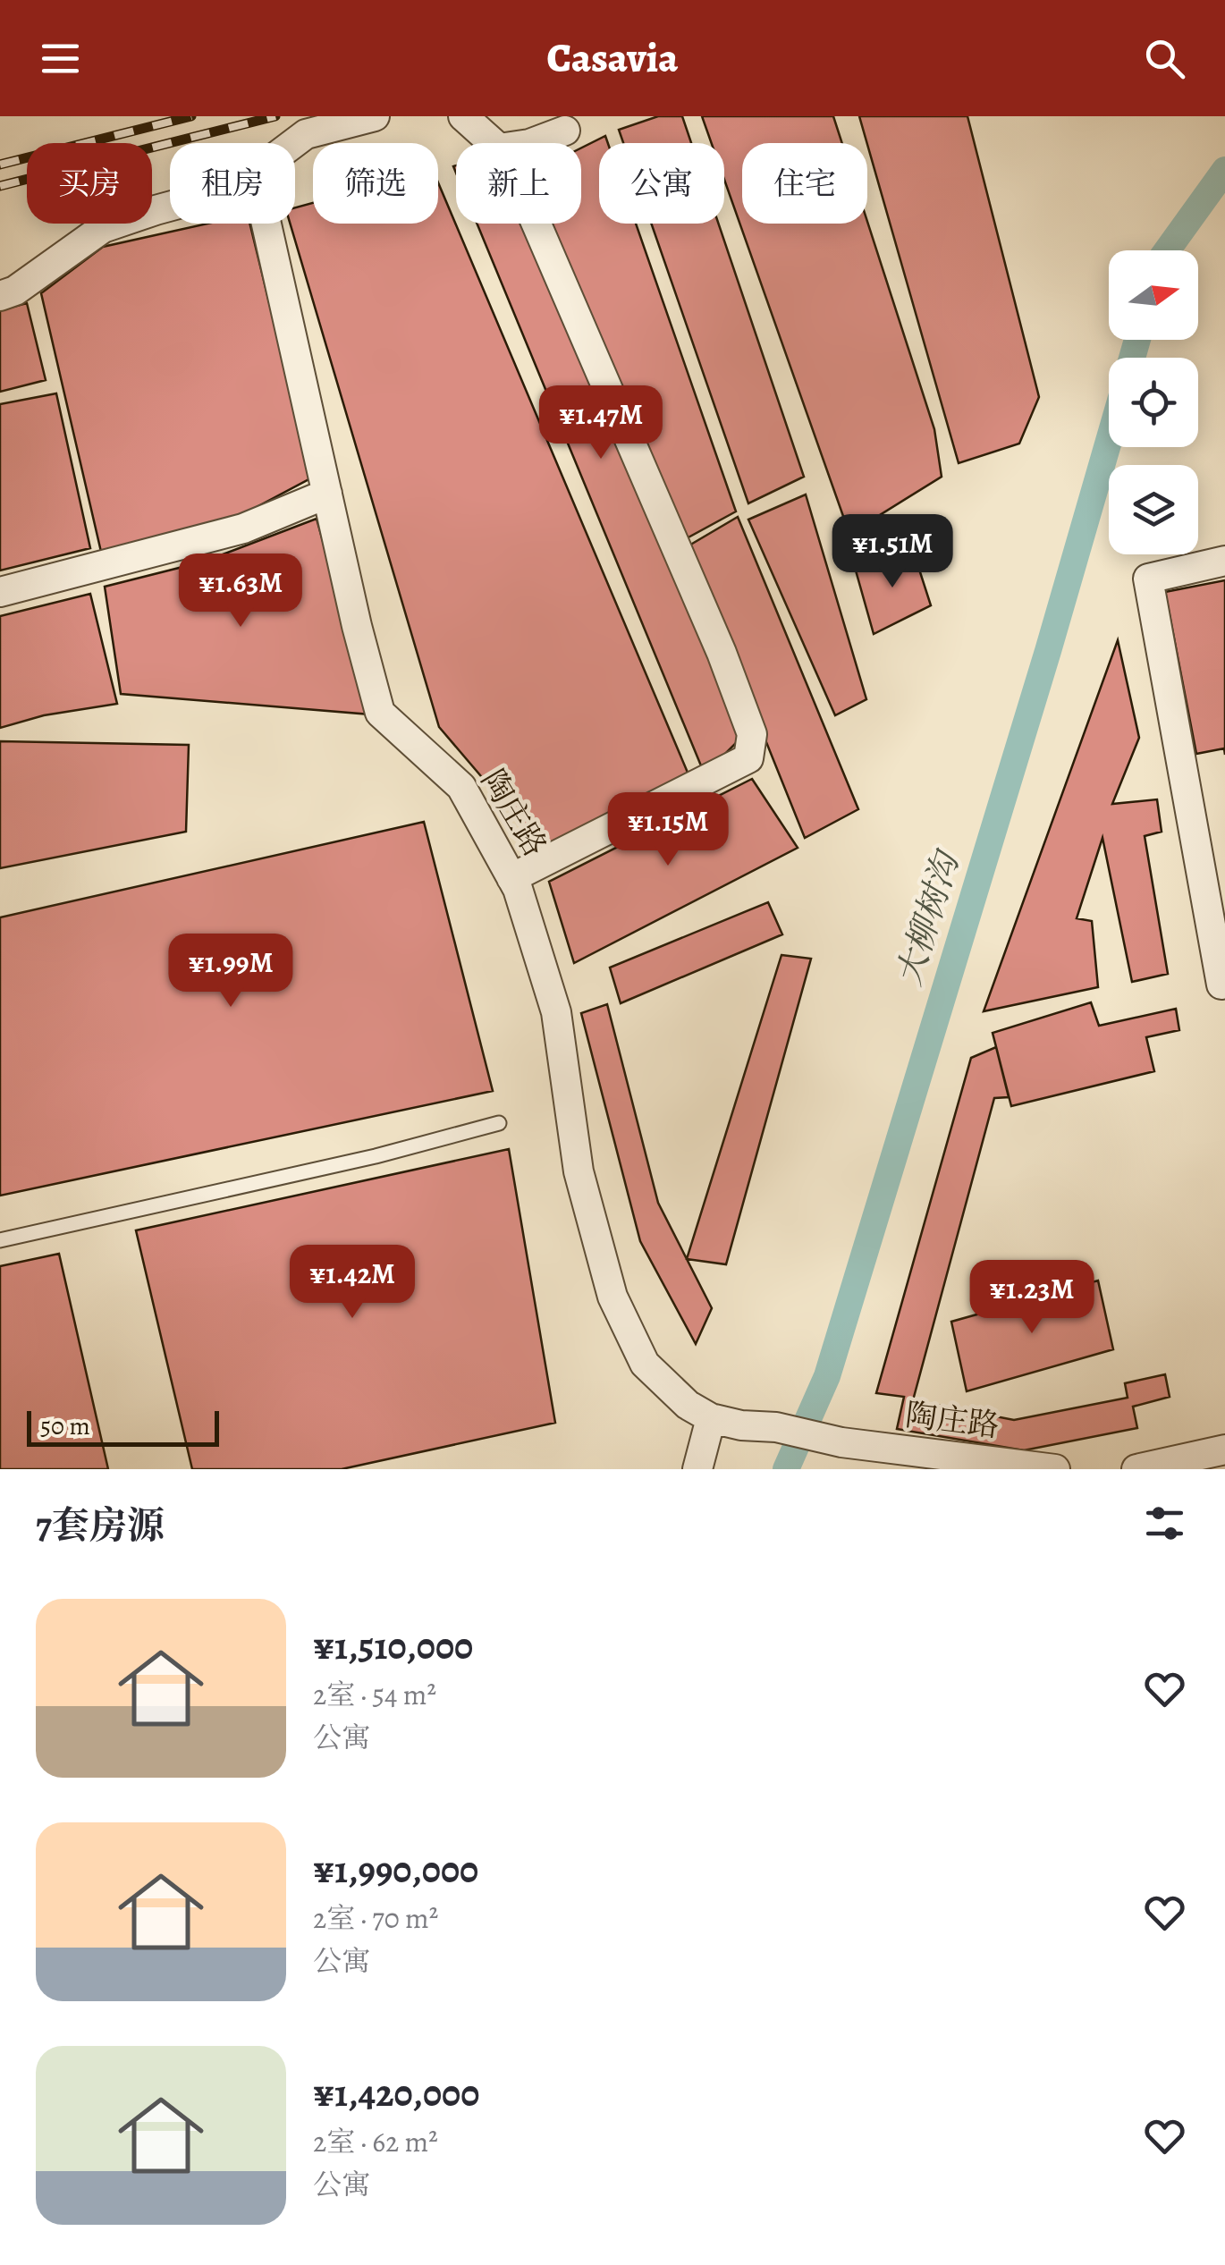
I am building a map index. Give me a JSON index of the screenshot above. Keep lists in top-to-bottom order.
{
  "streets": {
    "street": ["陶庄路"]
  },
  "water": ["大柳树沟"],
  "scale_bar": "50 m",
  "north": "right",
  "page": {
    "header": "Casavia",
    "chip": [
      "买房",
      "租房",
      "筛选",
      "新上",
      "公寓",
      "住宅"
    ],
    "price": [
      "¥1.47M",
      "¥1.51M",
      "¥1.63M",
      "¥1.15M",
      "¥1.99M",
      "¥1.42M",
      "¥1.23M"
    ],
    "scale": "50 m",
    "heading": "7套房源",
    "list": [
      {
        "name": "¥1,510,000",
        "note": "2室 · 54 m² · 公寓"
      },
      {
        "name": "¥1,990,000",
        "note": "2室 · 70 m² · 公寓"
      },
      {
        "name": "¥1,420,000",
        "note": "2室 · 62 m² · 公寓"
      }
    ]
  }
}
